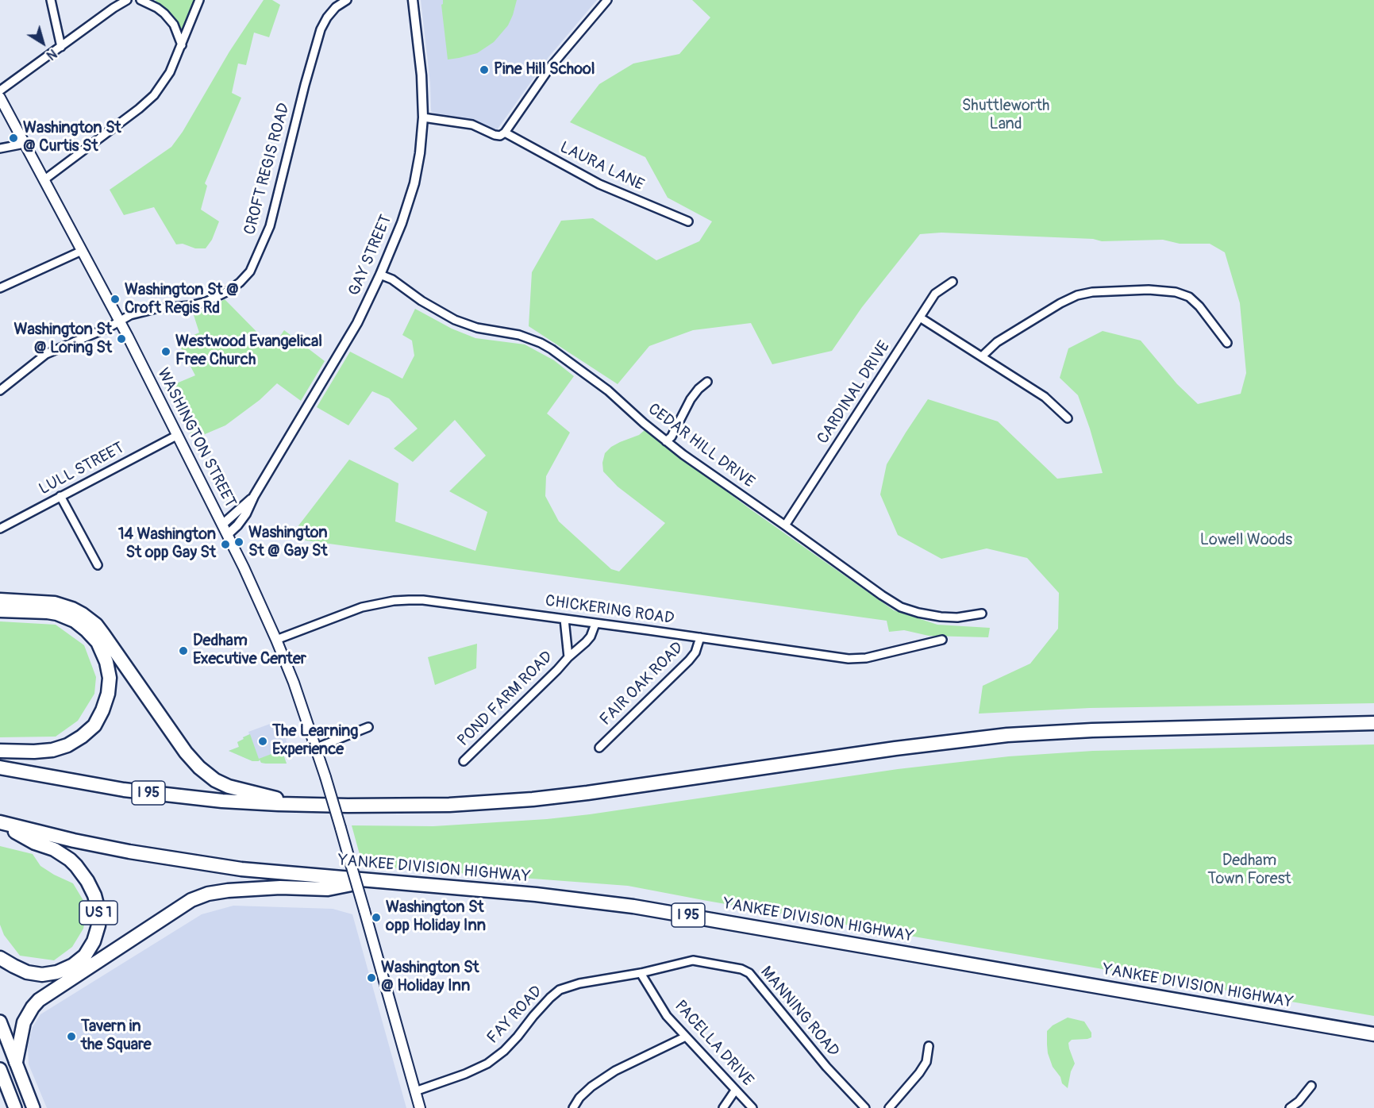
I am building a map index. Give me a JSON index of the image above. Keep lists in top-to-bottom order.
{
  "streets": {
    "highway": ["I 95", "YANKEE DIVISION HIGHWAY", "US 1"],
    "main road": ["WASHINGTON STREET"],
    "street": [
      "LAURA LANE",
      "CROFT REGIS ROAD",
      "GAY STREET",
      "CARDINAL DRIVE",
      "CEDAR HILL DRIVE",
      "LULL STREET",
      "CHICKERING ROAD",
      "FAIR OAK ROAD",
      "POND FARM ROAD",
      "MANNING ROAD",
      "FAY ROAD",
      "PACELLA DRIVE"
    ]
  },
  "crossings": [
    ["LAURA LANE", "GAY STREET"],
    ["CROFT REGIS ROAD", "WASHINGTON STREET"],
    ["GAY STREET", "WASHINGTON STREET"],
    ["GAY STREET", "CEDAR HILL DRIVE"],
    ["CARDINAL DRIVE", "CEDAR HILL DRIVE"],
    ["WASHINGTON STREET", "LULL STREET"],
    ["WASHINGTON STREET", "CHICKERING ROAD"],
    ["WASHINGTON STREET", "FAY ROAD"],
    ["CHICKERING ROAD", "FAIR OAK ROAD"],
    ["CHICKERING ROAD", "POND FARM ROAD"],
    ["YANKEE DIVISION HIGHWAY", "US 1"],
    ["MANNING ROAD", "FAY ROAD"],
    ["MANNING ROAD", "PACELLA DRIVE"],
    ["FAY ROAD", "PACELLA DRIVE"]
  ],
  "parks": ["Shuttleworth Land", "Lowell Woods", "Dedham Town Forest"],
  "places": [
    "Pine Hill School",
    "Washington St @ Curtis St",
    "Washington St @ Croft Regis Rd",
    "Washington St @ Loring St",
    "Westwood Evangelical Free Church",
    "Washington St @ Gay St",
    "14 Washington St opp Gay St",
    "Dedham Executive Center",
    "The Learning Experience",
    "Washington St opp Holiday Inn",
    "Washington St @ Holiday Inn",
    "Tavern in the Square"
  ],
  "north": "bottom right"
}
